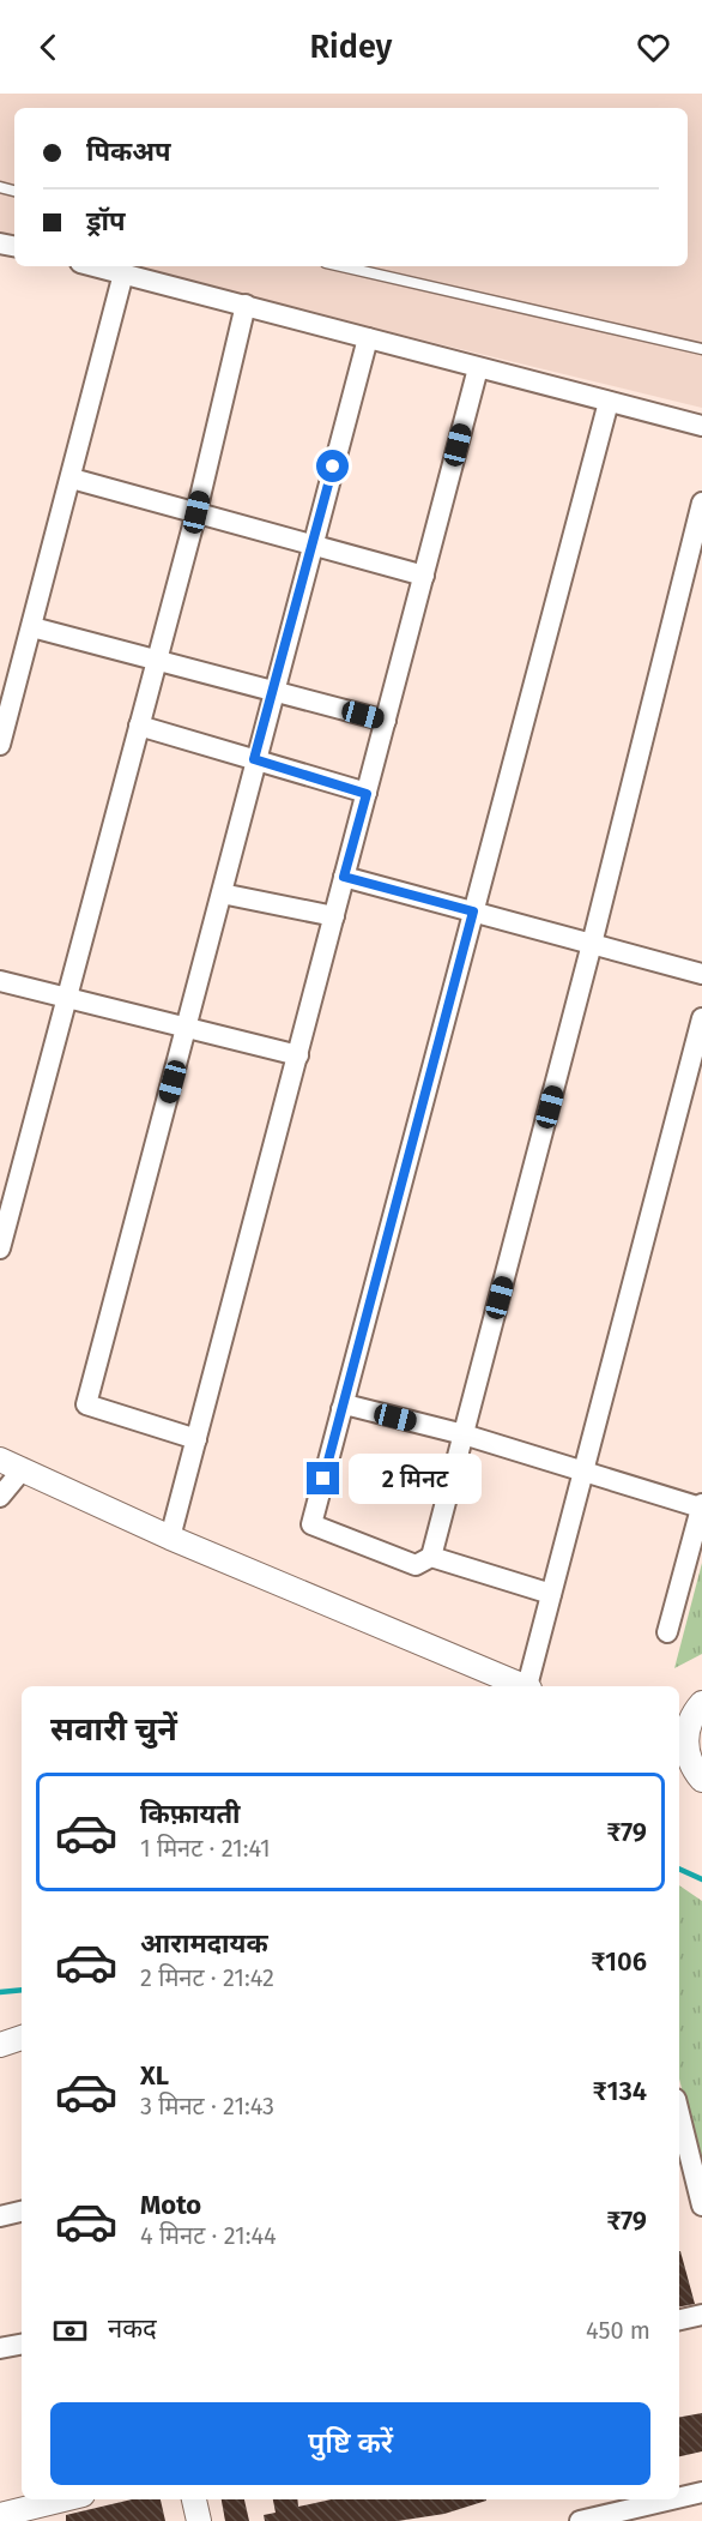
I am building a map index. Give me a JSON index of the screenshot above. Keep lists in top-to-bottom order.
{
  "page": {
    "header": "Ridey",
    "banner": ["पिकअप", "ड्रॉप"],
    "bubble": "2 मिनट",
    "heading": "सवारी चुनें",
    "list": [
      {
        "name": "किफ़ायती",
        "note": "1 मिनट · 21:41",
        "value": "₹79"
      },
      {
        "name": "आरामदायक",
        "note": "2 मिनट · 21:42",
        "value": "₹106"
      },
      {
        "name": "XL",
        "note": "3 मिनट · 21:43",
        "value": "₹134"
      },
      {
        "name": "Moto",
        "note": "4 मिनट · 21:44",
        "value": "₹79"
      }
    ],
    "pay": ["नकद", "450 m"],
    "buttons": "पुष्टि करें"
  }
}
